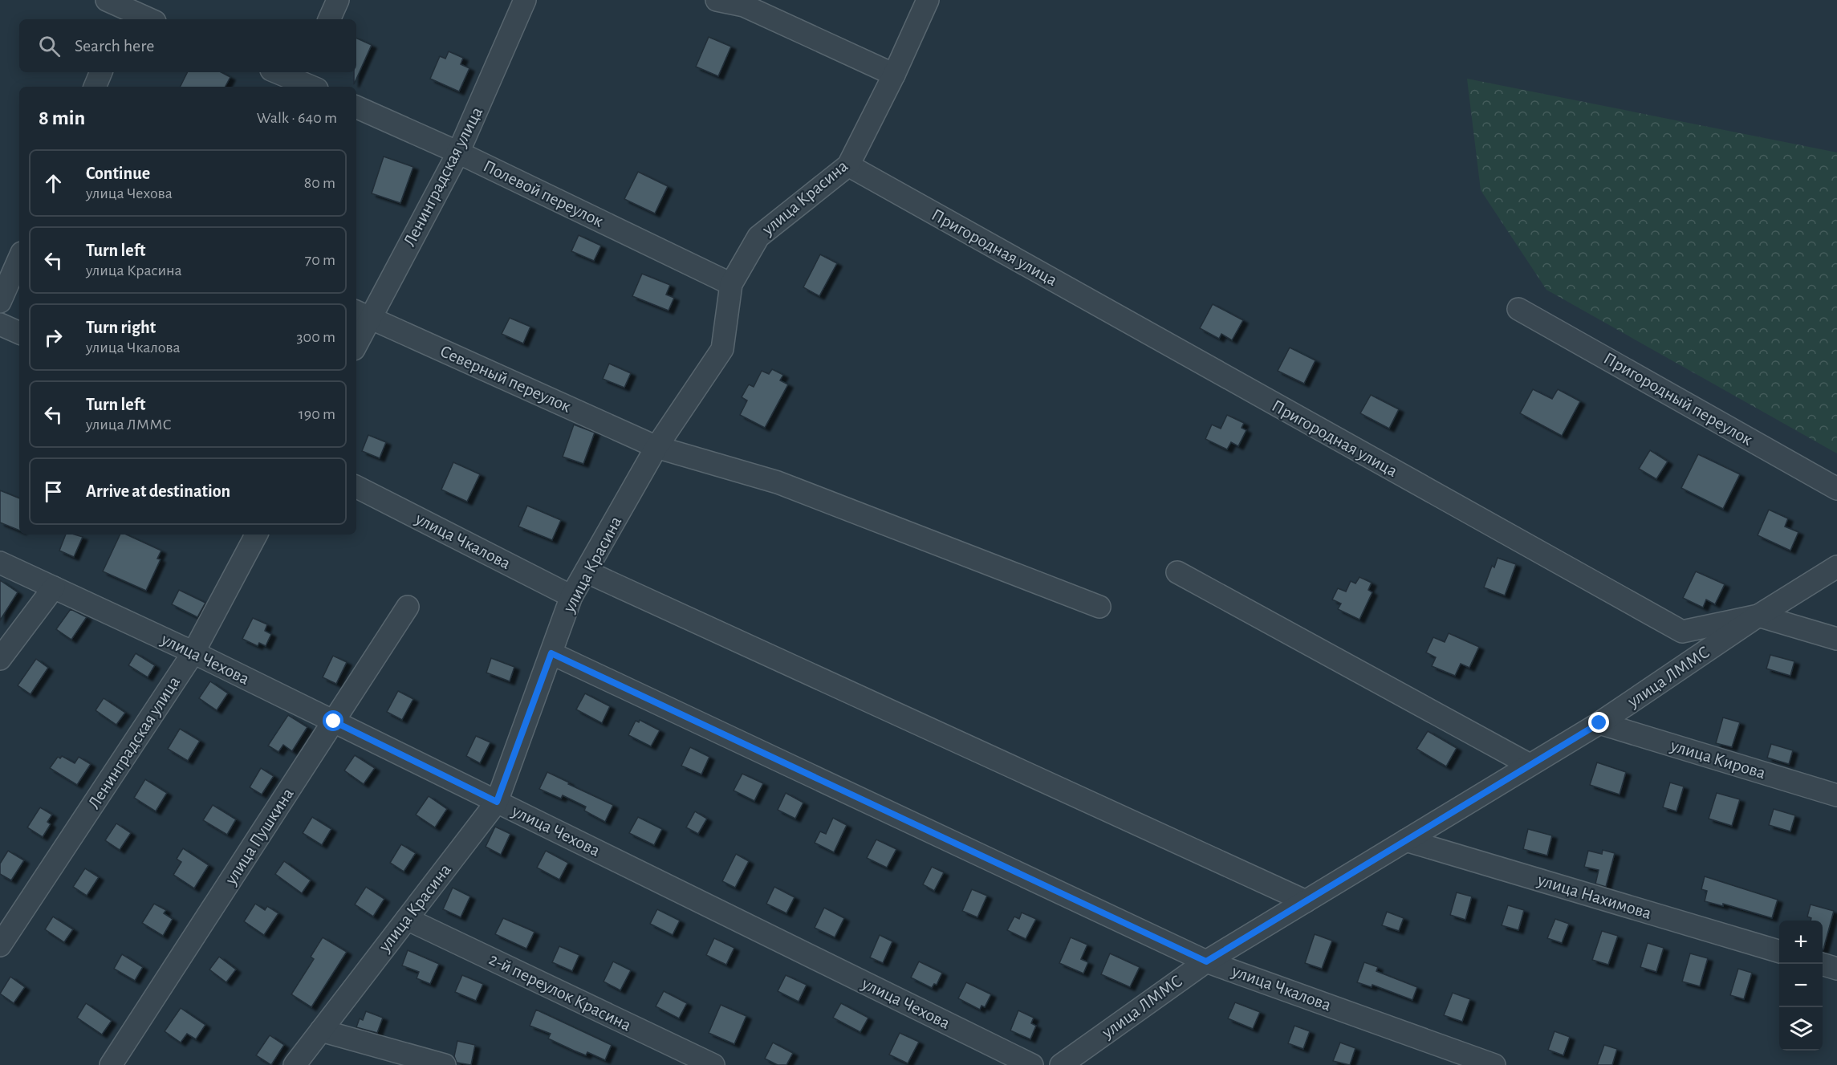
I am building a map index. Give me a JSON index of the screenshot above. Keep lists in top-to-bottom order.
{
  "streets": {
    "street": [
      "Ленинградская улица",
      "Полевой переулок",
      "улица Красина",
      "Пригородная улица",
      "Северный переулок",
      "Пригородный переулок",
      "улица Чкалова",
      "улица Чехова",
      "улица ЛММС",
      "улица Кирова",
      "улица Пушкина",
      "улица Нахимова",
      "2-й переулок Красина"
    ]
  },
  "crossings": [
    ["Ленинградская улица", "Полевой переулок"],
    ["Ленинградская улица", "Северный переулок"],
    ["Ленинградская улица", "улица Чехова"],
    ["Полевой переулок", "улица Красина"],
    ["улица Красина", "Пригородная улица"],
    ["улица Красина", "Северный переулок"],
    ["улица Красина", "улица Чкалова"],
    ["улица Красина", "улица Чехова"],
    ["улица Красина", "2-й переулок Красина"],
    ["Пригородная улица", "улица ЛММС"],
    ["улица Чкалова", "улица ЛММС"],
    ["улица Чехова", "улица Пушкина"],
    ["улица ЛММС", "улица Кирова"],
    ["улица ЛММС", "улица Нахимова"]
  ],
  "page": {
    "search": "Search here",
    "heading": ["8 min", "Walk · 640 m"],
    "list": [
      ["Continue", "улица Чехова", "80 m"],
      ["Turn left", "улица Красина", "70 m"],
      ["Turn right", "улица Чкалова", "300 m"],
      ["Turn left", "улица ЛММС", "190 m"],
      "Arrive at destination"
    ],
    "map_buttons": ["+", "−"]
  }
}
